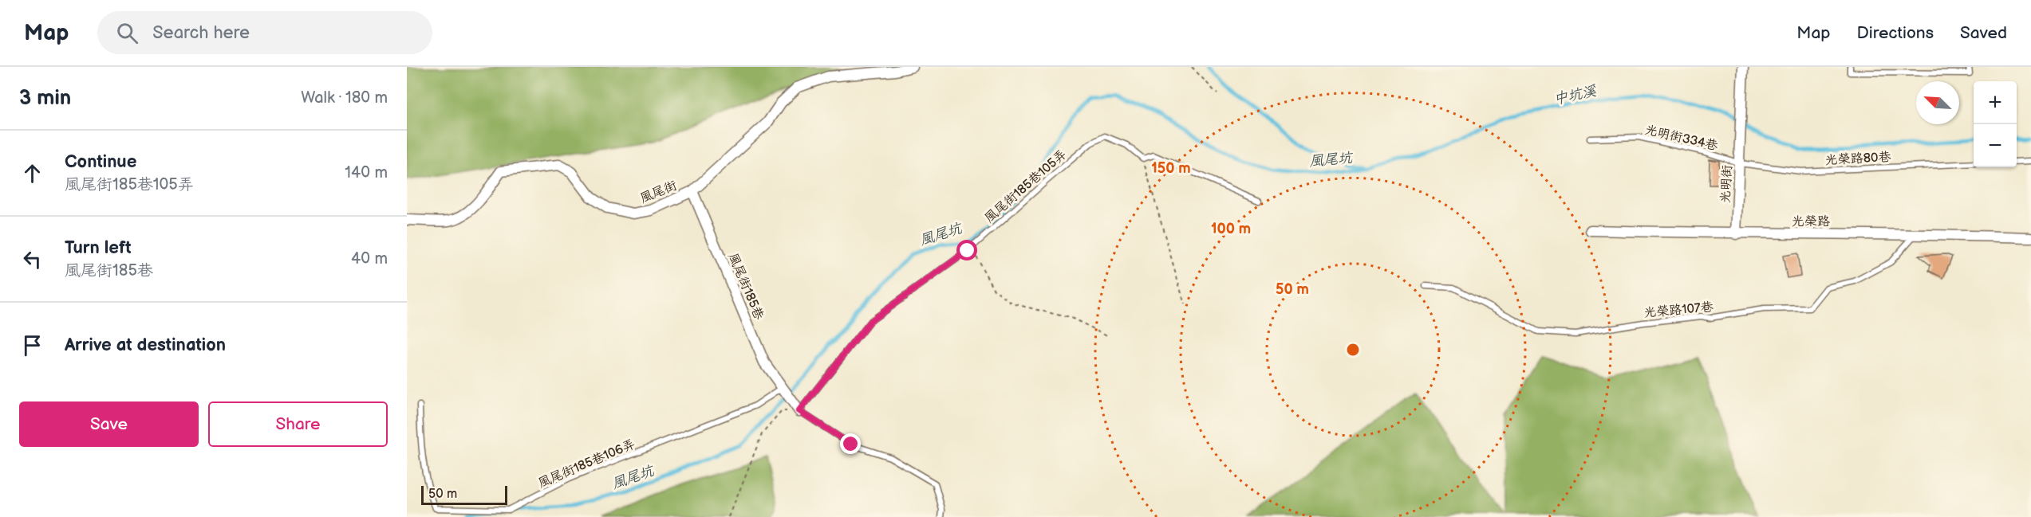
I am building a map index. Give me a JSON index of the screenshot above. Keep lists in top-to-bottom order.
{
  "streets": {
    "street": [
      "光明街",
      "風尾街",
      "光榮路",
      "風尾街185巷"
    ],
    "lane": [
      "光明街334巷",
      "光榮路80巷",
      "風尾街185巷105弄",
      "光榮路107巷",
      "風尾街185巷106弄"
    ]
  },
  "crossings": [
    ["光明街334巷", "光榮路80巷"],
    ["光明街334巷", "光明街"],
    ["光榮路80巷", "光明街"],
    ["光明街", "光榮路"],
    ["風尾街185巷105弄", "風尾街185巷"],
    ["風尾街", "風尾街185巷"],
    ["光榮路", "光榮路107巷"],
    ["風尾街185巷", "風尾街185巷106弄"]
  ],
  "water": ["中坑溪", "風尾坑"],
  "scale_bar": "50 m",
  "north": "top left",
  "page": {
    "header": "Map",
    "search": "Search here",
    "nav": ["Map", "Directions", "Saved"],
    "heading": ["3 min", "Walk · 180 m"],
    "map_buttons": ["+", "−"],
    "list": [
      ["Continue", "風尾街185巷105弄", "140 m"],
      ["Turn left", "風尾街185巷", "40 m"],
      "Arrive at destination"
    ],
    "buttons": ["Save", "Share"],
    "scale": "50 m"
  },
  "rings": ["150 m", "100 m", "50 m"]
}
